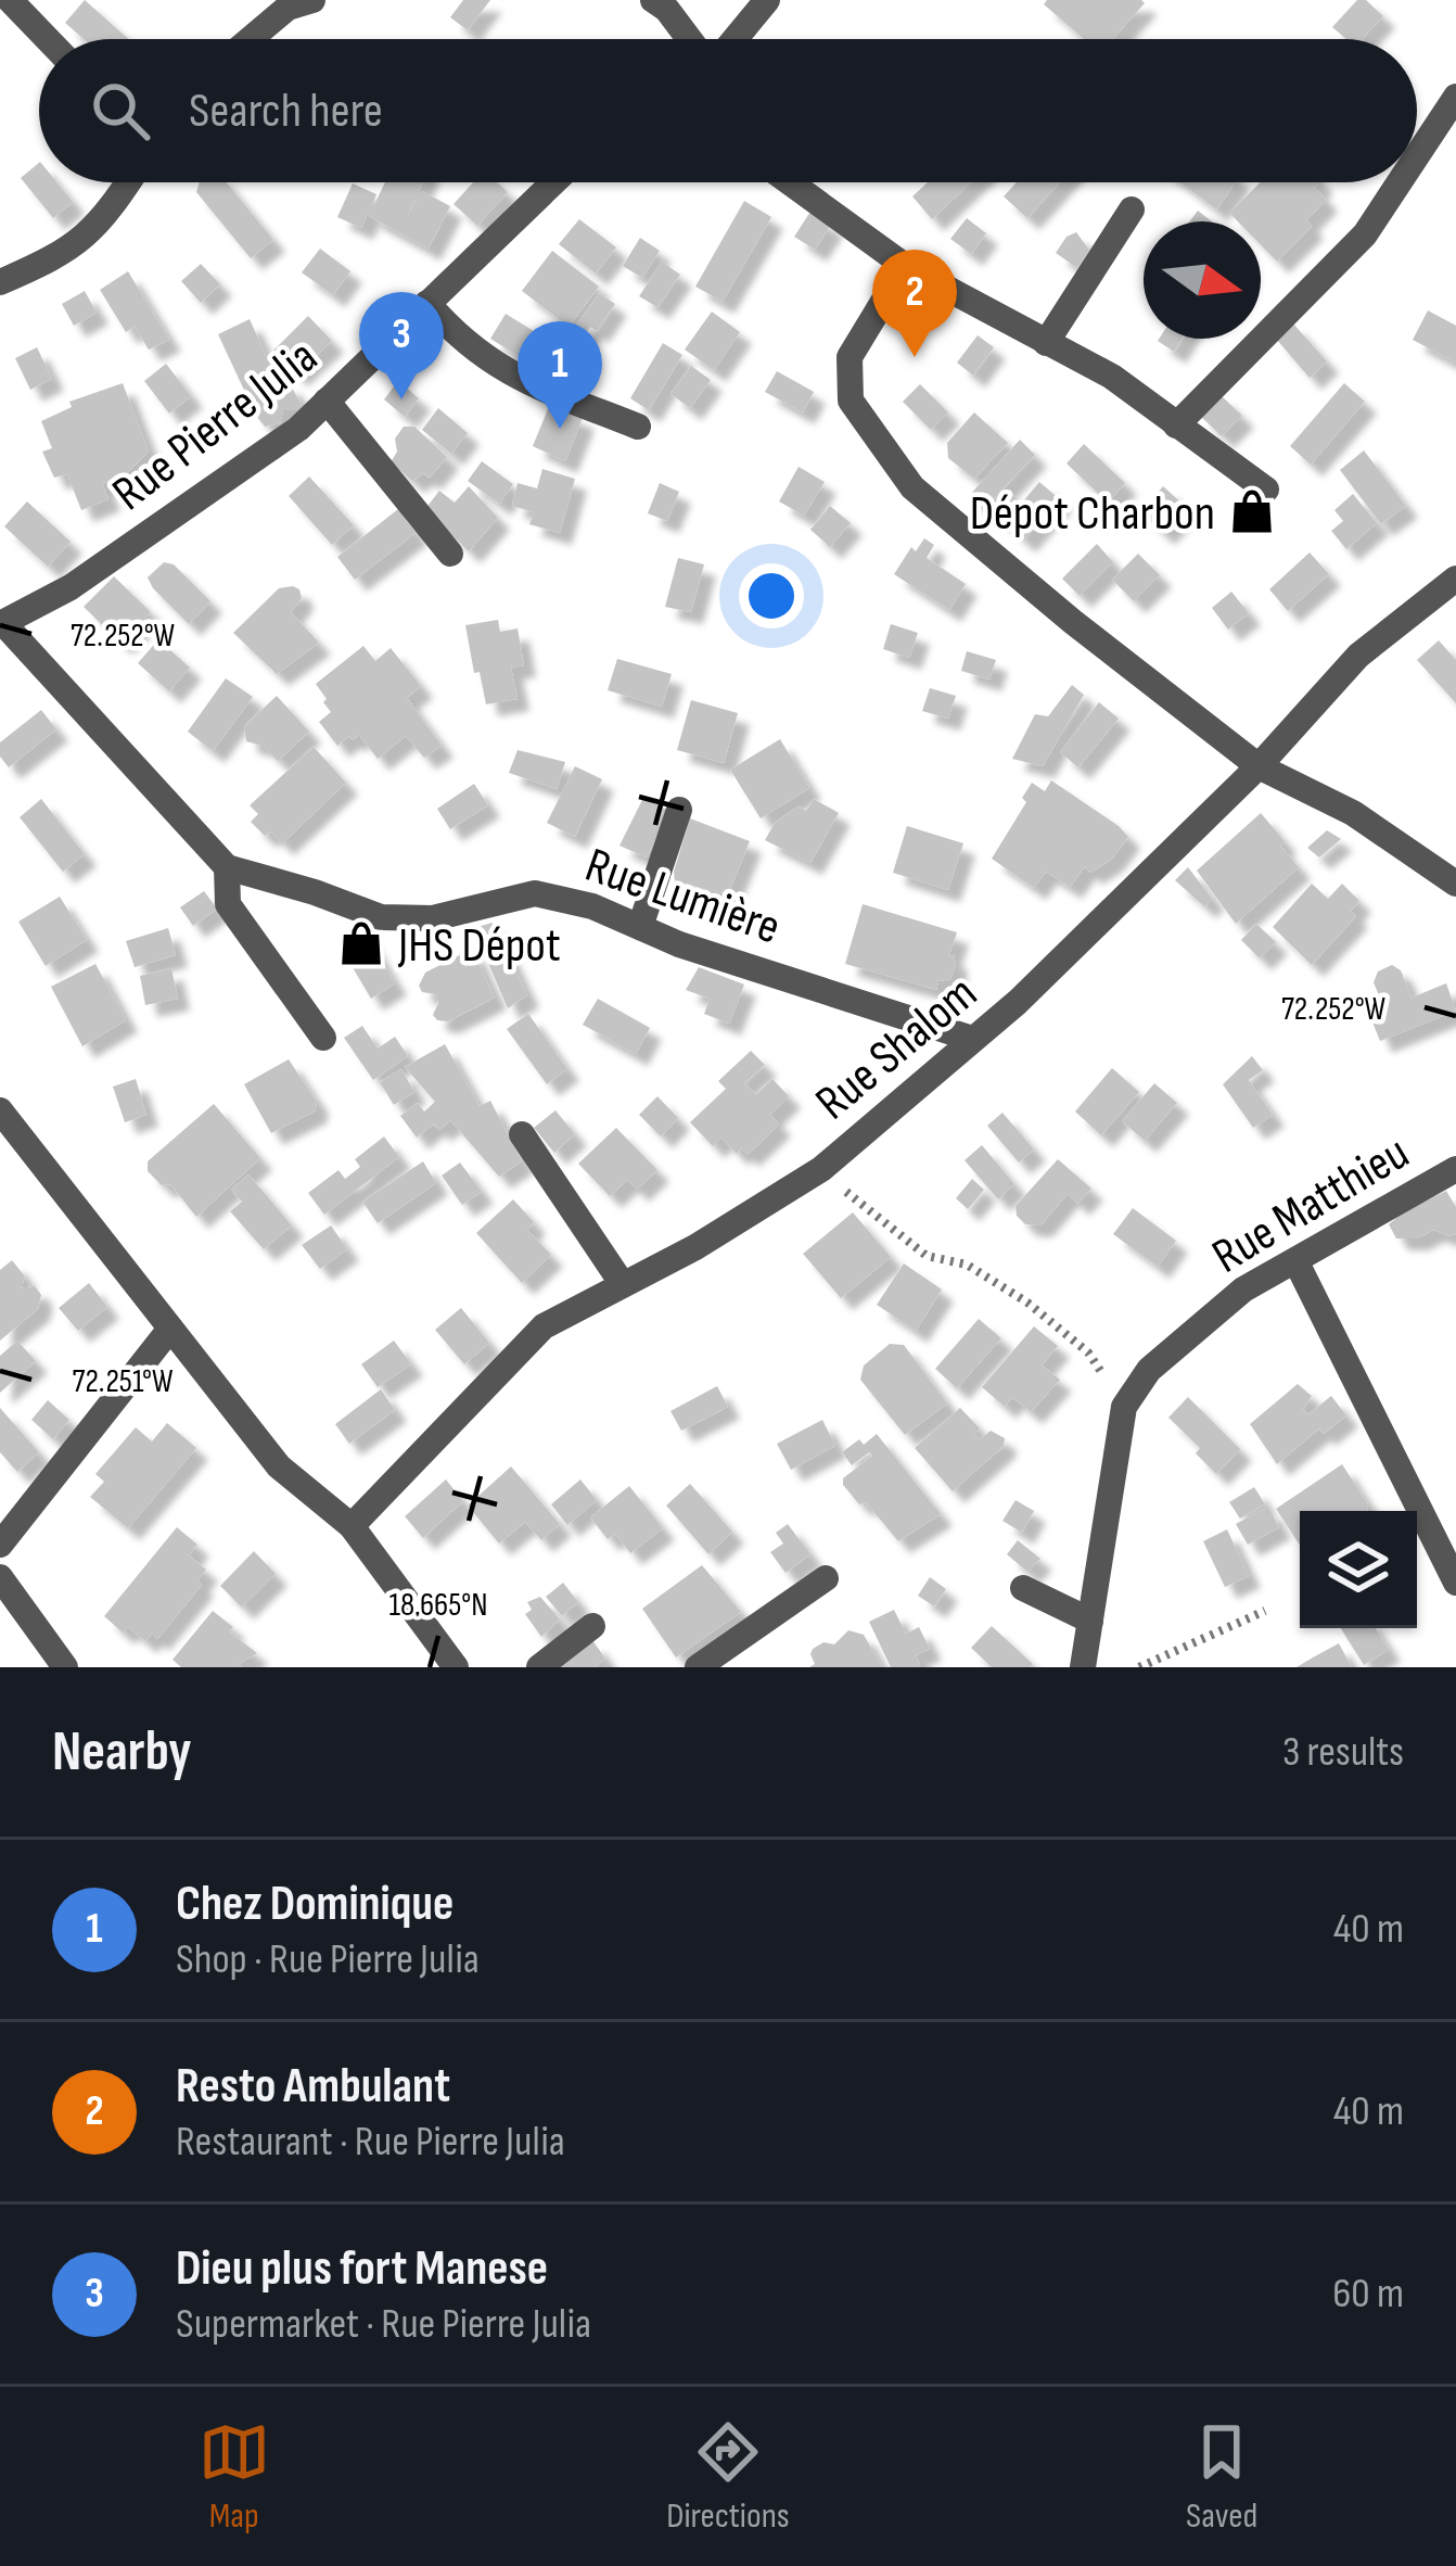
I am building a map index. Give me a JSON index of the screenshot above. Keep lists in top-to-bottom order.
{
  "streets": {
    "street": [
      "Rue Pierre Julia",
      "Rue Lumière",
      "Rue Shalom",
      "Rue Matthieu"
    ]
  },
  "crossings": [
    ["Rue Lumière", "Rue Shalom"]
  ],
  "places": {
    "shop": ["Dépot Charbon", "JHS Dépot"]
  },
  "north": "right",
  "page": {
    "search": "Search here",
    "pins": ["2", "3", "1"],
    "heading": ["Nearby", "3 results"],
    "list": [
      {
        "mark": "1",
        "name": "Chez Dominique",
        "note": "Shop · Rue Pierre Julia",
        "value": "40 m"
      },
      {
        "mark": "2",
        "name": "Resto Ambulant",
        "note": "Restaurant · Rue Pierre Julia",
        "value": "40 m"
      },
      {
        "mark": "3",
        "name": "Dieu plus fort Manese",
        "note": "Supermarket · Rue Pierre Julia",
        "value": "60 m"
      }
    ],
    "nav": ["Map", "Directions", "Saved"]
  },
  "coordinates": ["72.252°W", "72.251°W", "18.665°N"]
}
